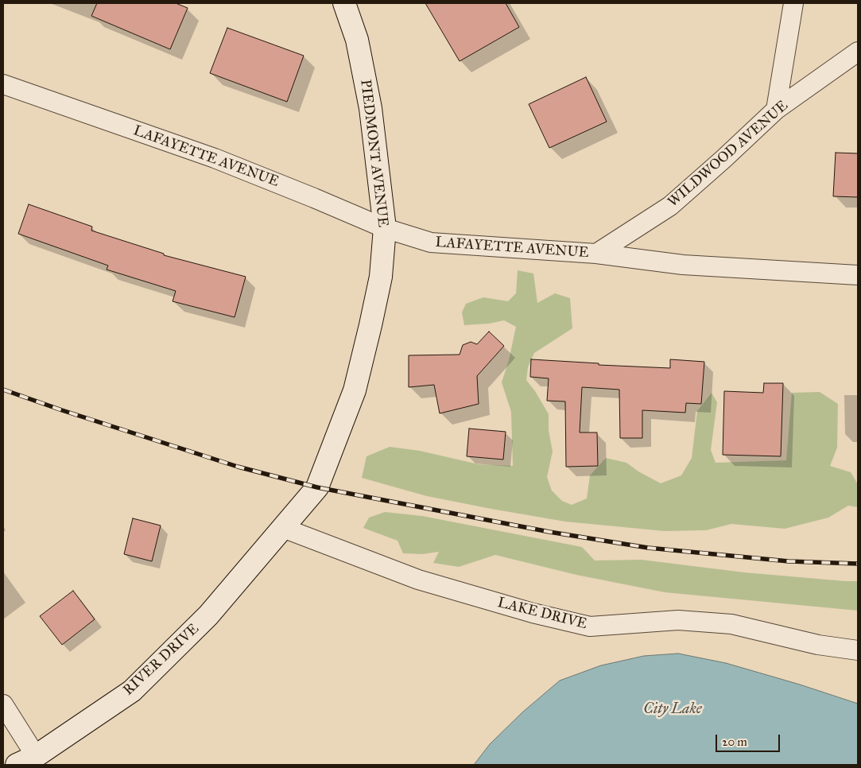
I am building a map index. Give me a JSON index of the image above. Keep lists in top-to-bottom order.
{
  "streets": {
    "street": [
      "PIEDMONT AVENUE",
      "WILDWOOD AVENUE",
      "LAFAYETTE AVENUE",
      "LAKE DRIVE",
      "RIVER DRIVE"
    ]
  },
  "crossings": [
    ["PIEDMONT AVENUE", "LAFAYETTE AVENUE"],
    ["PIEDMONT AVENUE", "LAKE DRIVE"],
    ["PIEDMONT AVENUE", "RIVER DRIVE"],
    ["WILDWOOD AVENUE", "LAFAYETTE AVENUE"],
    ["LAKE DRIVE", "RIVER DRIVE"]
  ],
  "water": ["City Lake"],
  "scale_bar": "20 m"
}
